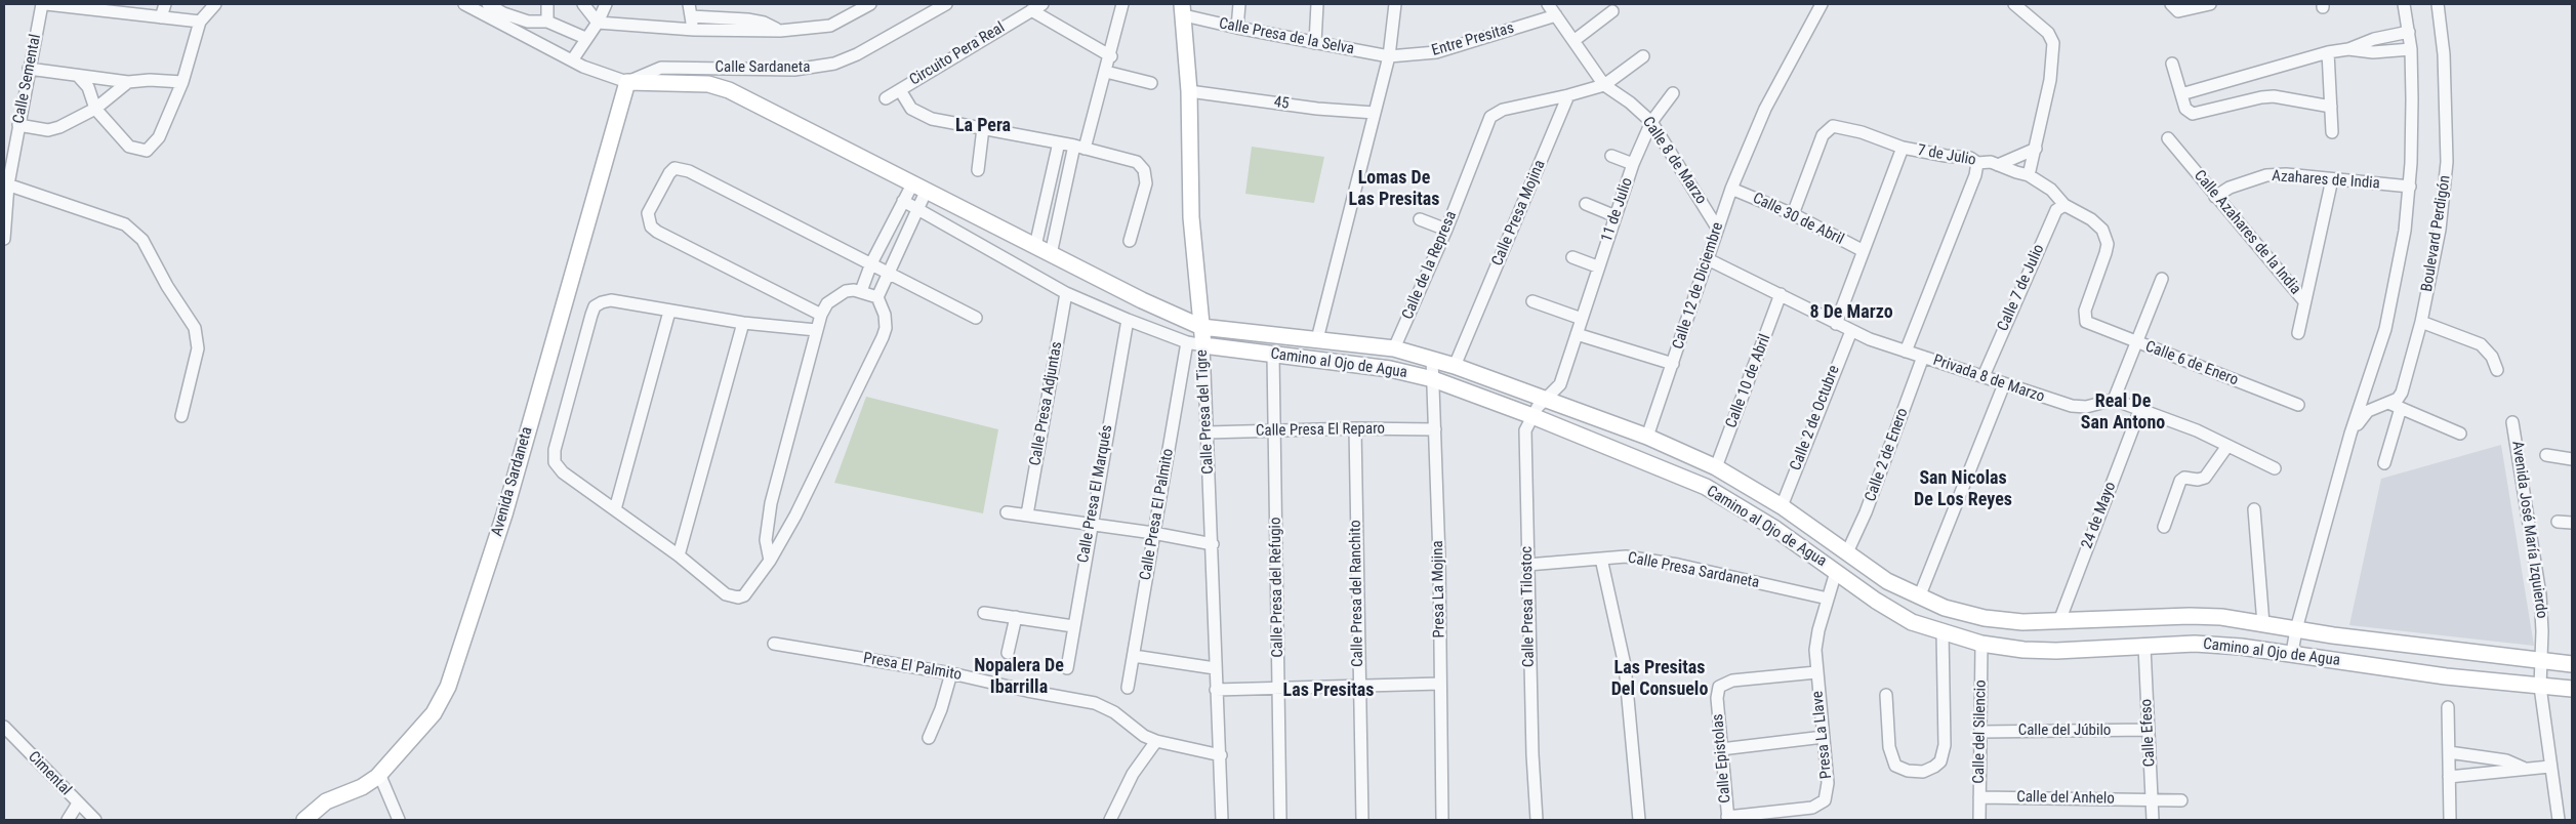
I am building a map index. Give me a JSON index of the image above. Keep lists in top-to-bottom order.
{
  "streets": {
    "street": [
      "Calle Presa de la Selva",
      "Entre Presitas",
      "Circuito Pera Real",
      "Calle Sardaneta",
      "Calle Semental",
      "45",
      "7 de Julio",
      "Calle 8 de Marzo",
      "Azahares de India",
      "11 de Julio",
      "Calle Presa Mojina",
      "Calle 30 de Abril",
      "Calle Azahares de la India",
      "Boulevard Perdigón",
      "Calle de la Represa",
      "Calle 12 de Diciembre",
      "Calle 7 de Julio",
      "Camino al Ojo de Agua",
      "Calle 6 de Enero",
      "Privada 8 de Marzo",
      "Calle 10 de Abril",
      "Calle Presa Adjuntas",
      "Calle Presa del Tigre",
      "Calle 2 de Octubre",
      "Calle Presa El Reparo",
      "Calle 2 de Enero",
      "Avenida Sardaneta",
      "Calle Presa El Marqués",
      "Calle Presa El Palmito",
      "24 de Mayo",
      "Avenida José María Izquierdo",
      "Calle Presa Sardaneta",
      "Calle Presa del Refugio",
      "Presa La Mojina",
      "Calle Presa del Ranchito",
      "Calle Presa Tilostoc",
      "Presa El Palmito",
      "Calle del Júbilo",
      "Calle del Silencio",
      "Calle Efeso",
      "Presa La Llave",
      "Calle Epistolas",
      "Cimental",
      "Calle del Anhelo"
    ]
  },
  "crossings": [
    ["Calle Presa de la Selva", "Entre Presitas"],
    ["Calle Presa de la Selva", "Calle Presa del Tigre"],
    ["Entre Presitas", "Calle 8 de Marzo"],
    ["Calle Sardaneta", "Camino al Ojo de Agua"],
    ["Calle Sardaneta", "Avenida Sardaneta"],
    ["45", "Calle Presa del Tigre"],
    ["7 de Julio", "Calle 30 de Abril"],
    ["7 de Julio", "Calle 7 de Julio"],
    ["7 de Julio", "Calle 6 de Enero"],
    ["Calle 8 de Marzo", "11 de Julio"],
    ["Calle 8 de Marzo", "Calle 12 de Diciembre"],
    ["Azahares de India", "Calle Azahares de la India"],
    ["Azahares de India", "Boulevard Perdigón"],
    ["11 de Julio", "Camino al Ojo de Agua"],
    ["11 de Julio", "Calle Presa Tilostoc"],
    ["Calle Presa Mojina", "Calle de la Represa"],
    ["Calle Presa Mojina", "Camino al Ojo de Agua"],
    ["Calle 30 de Abril", "Calle 12 de Diciembre"],
    ["Boulevard Perdigón", "Camino al Ojo de Agua"],
    ["Calle de la Represa", "Camino al Ojo de Agua"],
    ["Calle 12 de Diciembre", "Camino al Ojo de Agua"],
    ["Calle 12 de Diciembre", "Privada 8 de Marzo"],
    ["Calle 7 de Julio", "Privada 8 de Marzo"],
    ["Camino al Ojo de Agua", "Calle 10 de Abril"],
    ["Camino al Ojo de Agua", "Calle Presa Adjuntas"],
    ["Camino al Ojo de Agua", "Calle Presa del Tigre"],
    ["Camino al Ojo de Agua", "Calle 2 de Octubre"],
    ["Camino al Ojo de Agua", "Calle 2 de Enero"],
    ["Camino al Ojo de Agua", "Avenida Sardaneta"],
    ["Camino al Ojo de Agua", "Calle Presa El Marqués"],
    ["Camino al Ojo de Agua", "Calle Presa El Palmito"],
    ["Camino al Ojo de Agua", "24 de Mayo"],
    ["Camino al Ojo de Agua", "Avenida José María Izquierdo"],
    ["Camino al Ojo de Agua", "Calle Presa del Refugio"],
    ["Camino al Ojo de Agua", "Presa La Mojina"],
    ["Camino al Ojo de Agua", "Calle Presa Tilostoc"],
    ["Camino al Ojo de Agua", "Calle del Silencio"],
    ["Camino al Ojo de Agua", "Calle Efeso"],
    ["Camino al Ojo de Agua", "Presa La Llave"],
    ["Privada 8 de Marzo", "Calle 10 de Abril"],
    ["Privada 8 de Marzo", "Calle 2 de Octubre"],
    ["Privada 8 de Marzo", "Calle 2 de Enero"],
    ["Calle Presa del Tigre", "Calle Presa El Reparo"],
    ["Calle Presa del Tigre", "Presa El Palmito"],
    ["Calle Presa El Reparo", "Calle Presa del Refugio"],
    ["Calle Presa El Reparo", "Presa La Mojina"],
    ["Calle Presa El Reparo", "Calle Presa del Ranchito"],
    ["Calle Presa Sardaneta", "Calle Presa Tilostoc"],
    ["Calle Presa Sardaneta", "Presa La Llave"],
    ["Calle del Júbilo", "Calle del Silencio"],
    ["Calle del Júbilo", "Calle Efeso"],
    ["Calle del Silencio", "Calle del Anhelo"],
    ["Calle Efeso", "Calle del Anhelo"],
    ["Presa La Llave", "Calle Epistolas"]
  ],
  "districts": [
    "La Pera",
    "Lomas De Las Presitas",
    "8 De Marzo",
    "Real De San Antono",
    "San Nicolas De Los Reyes",
    "Nopalera De Ibarrilla",
    "Las Presitas Del Consuelo",
    "Las Presitas"
  ]
}
